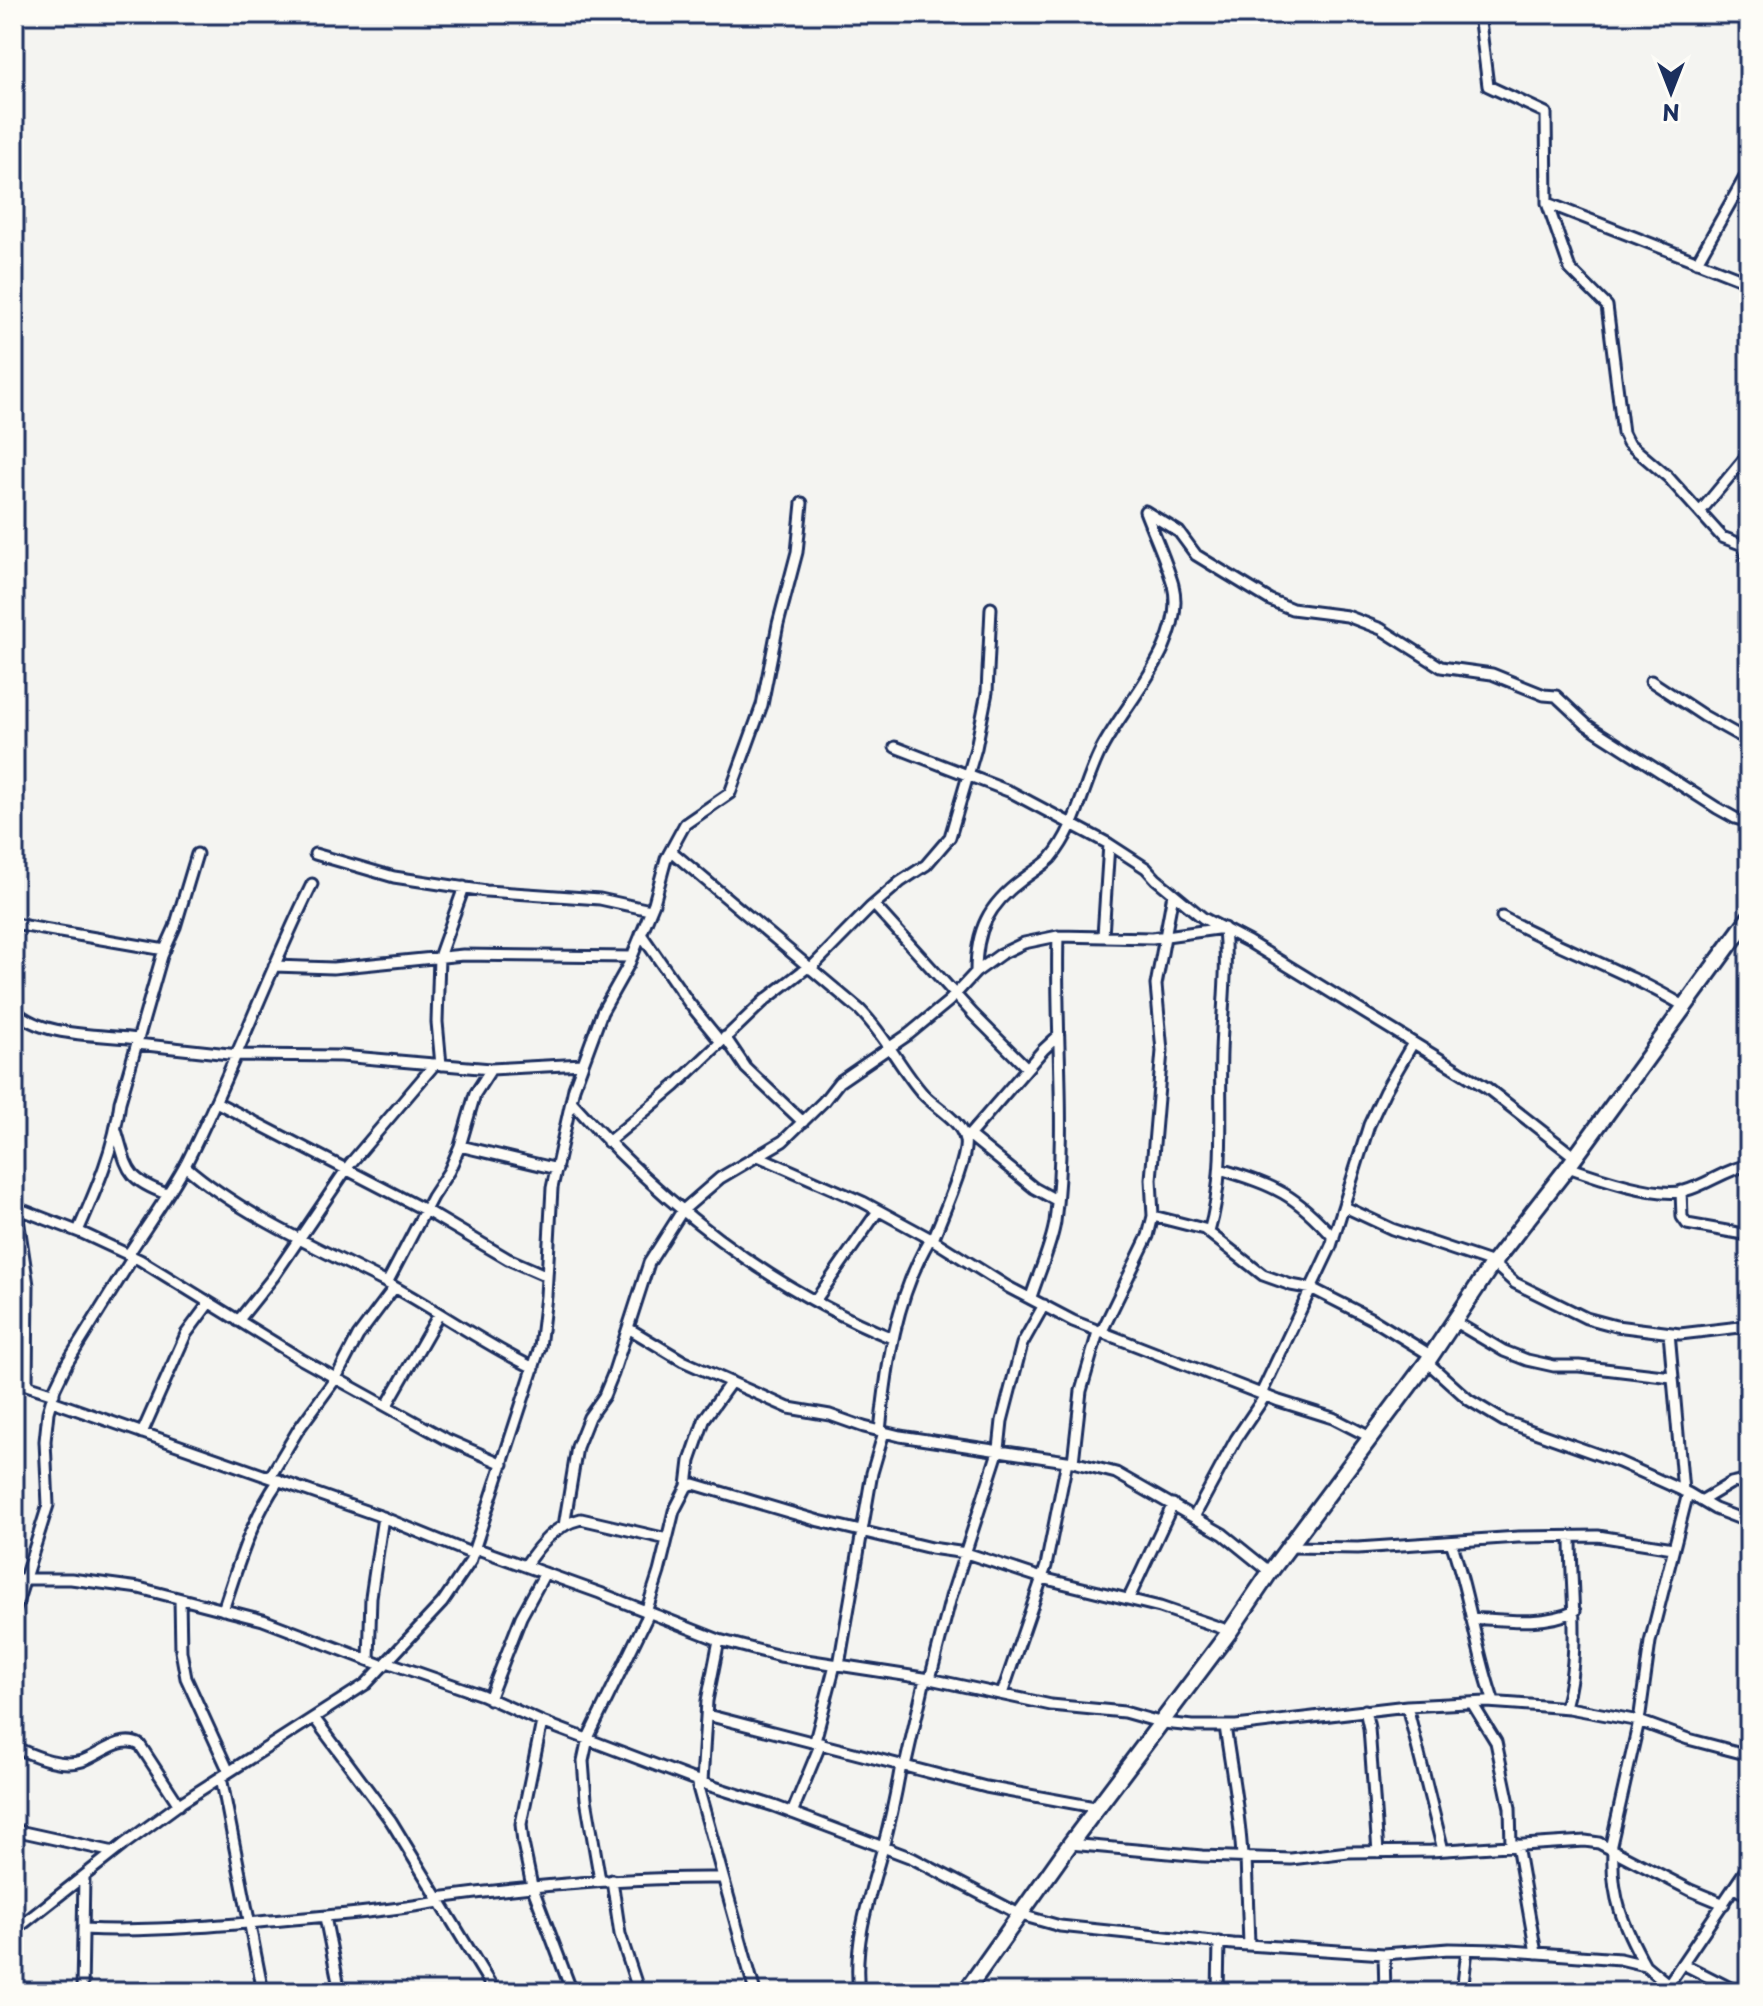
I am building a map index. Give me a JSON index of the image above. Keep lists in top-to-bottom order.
{
  "north": "bottom"
}
